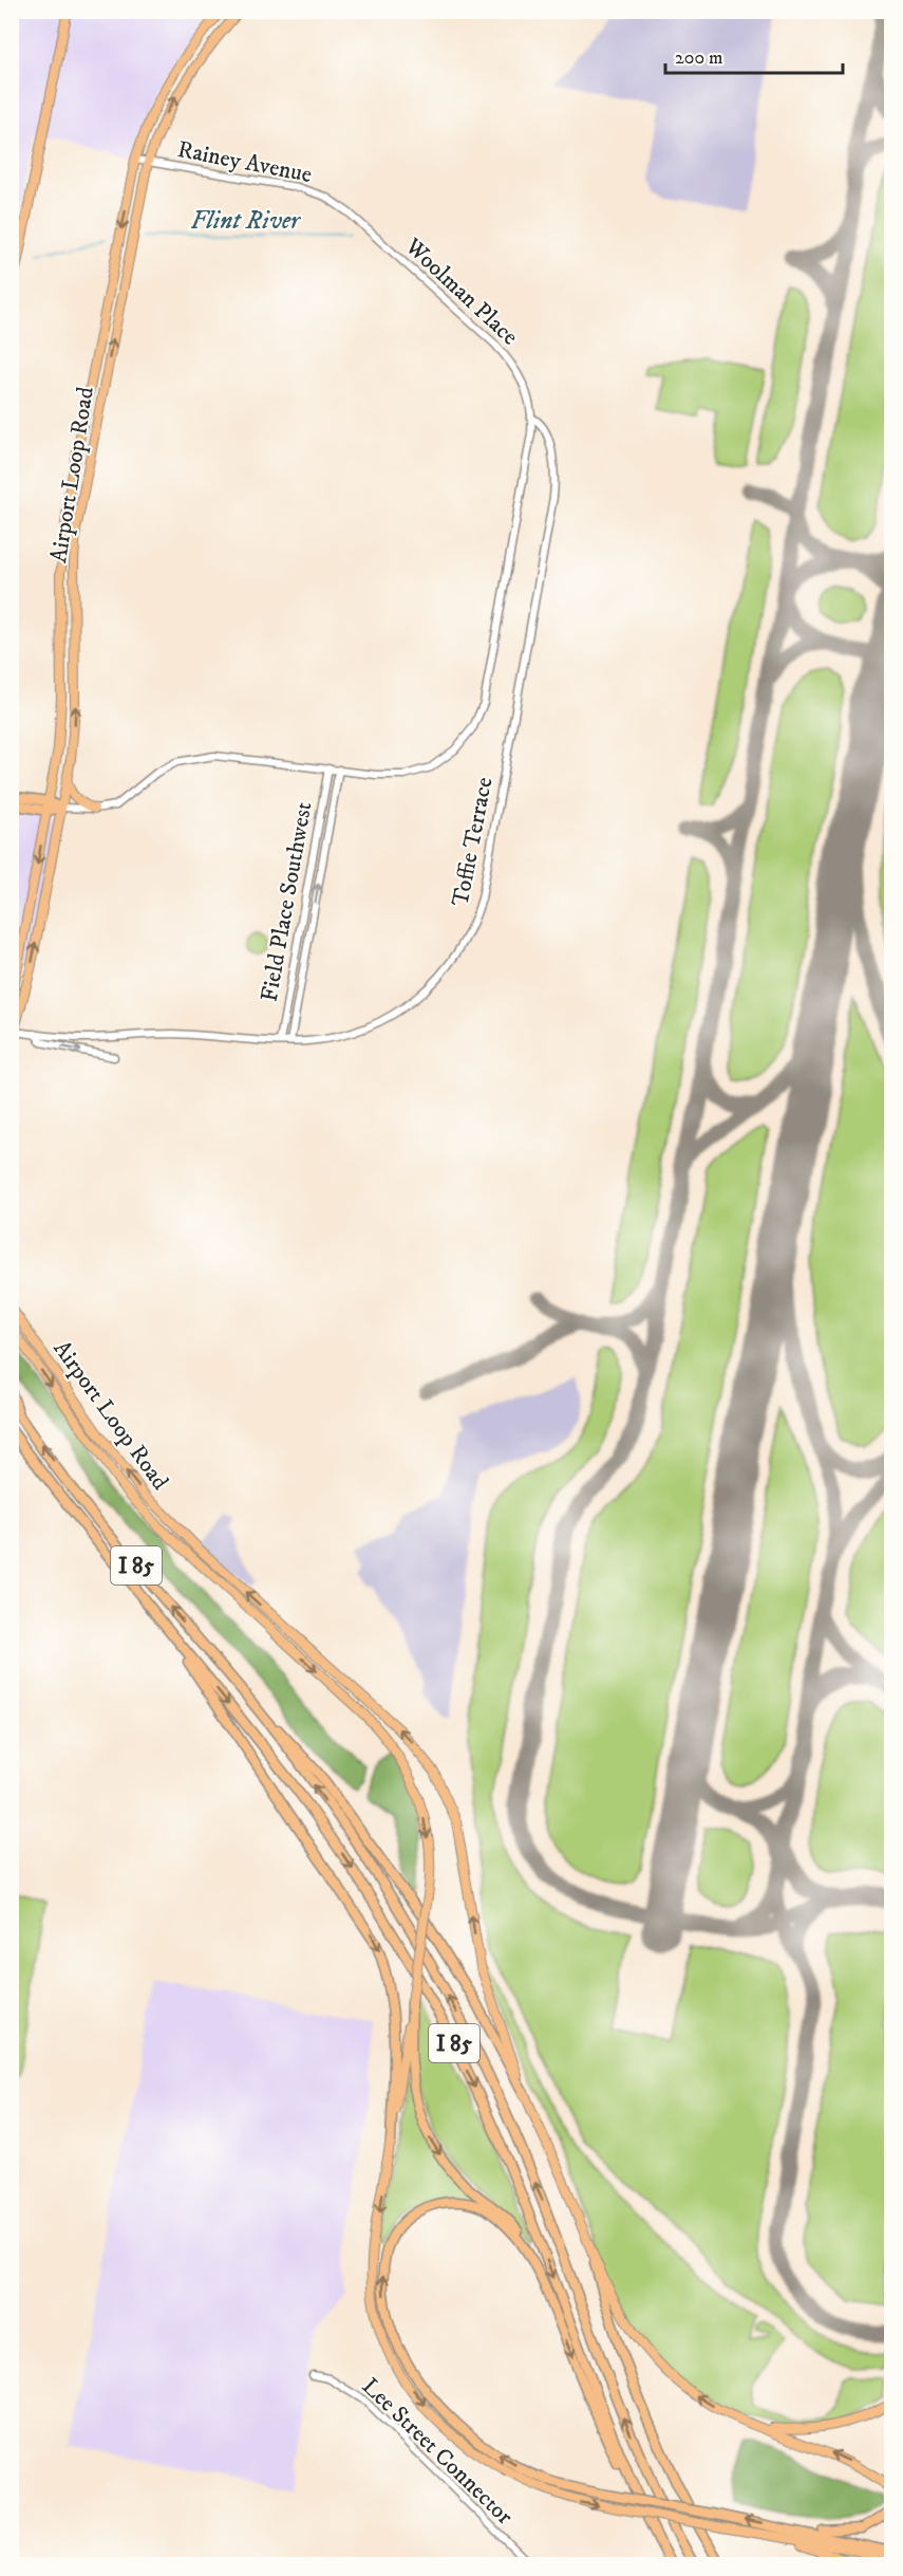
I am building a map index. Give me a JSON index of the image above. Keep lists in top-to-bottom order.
{
  "streets": {
    "highway": ["I 85"],
    "main road": ["Airport Loop Road"],
    "street": [
      "Rainey Avenue",
      "Woolman Place",
      "Toffie Terrace",
      "Field Place Southwest",
      "Lee Street Connector"
    ]
  },
  "crossings": [
    ["Rainey Avenue", "Woolman Place"],
    ["Rainey Avenue", "Airport Loop Road"],
    ["Woolman Place", "Toffie Terrace"],
    ["Woolman Place", "Field Place Southwest"],
    ["Airport Loop Road", "Toffie Terrace"],
    ["Toffie Terrace", "Field Place Southwest"]
  ],
  "water": ["Flint River"],
  "scale_bar": "200 m"
}
